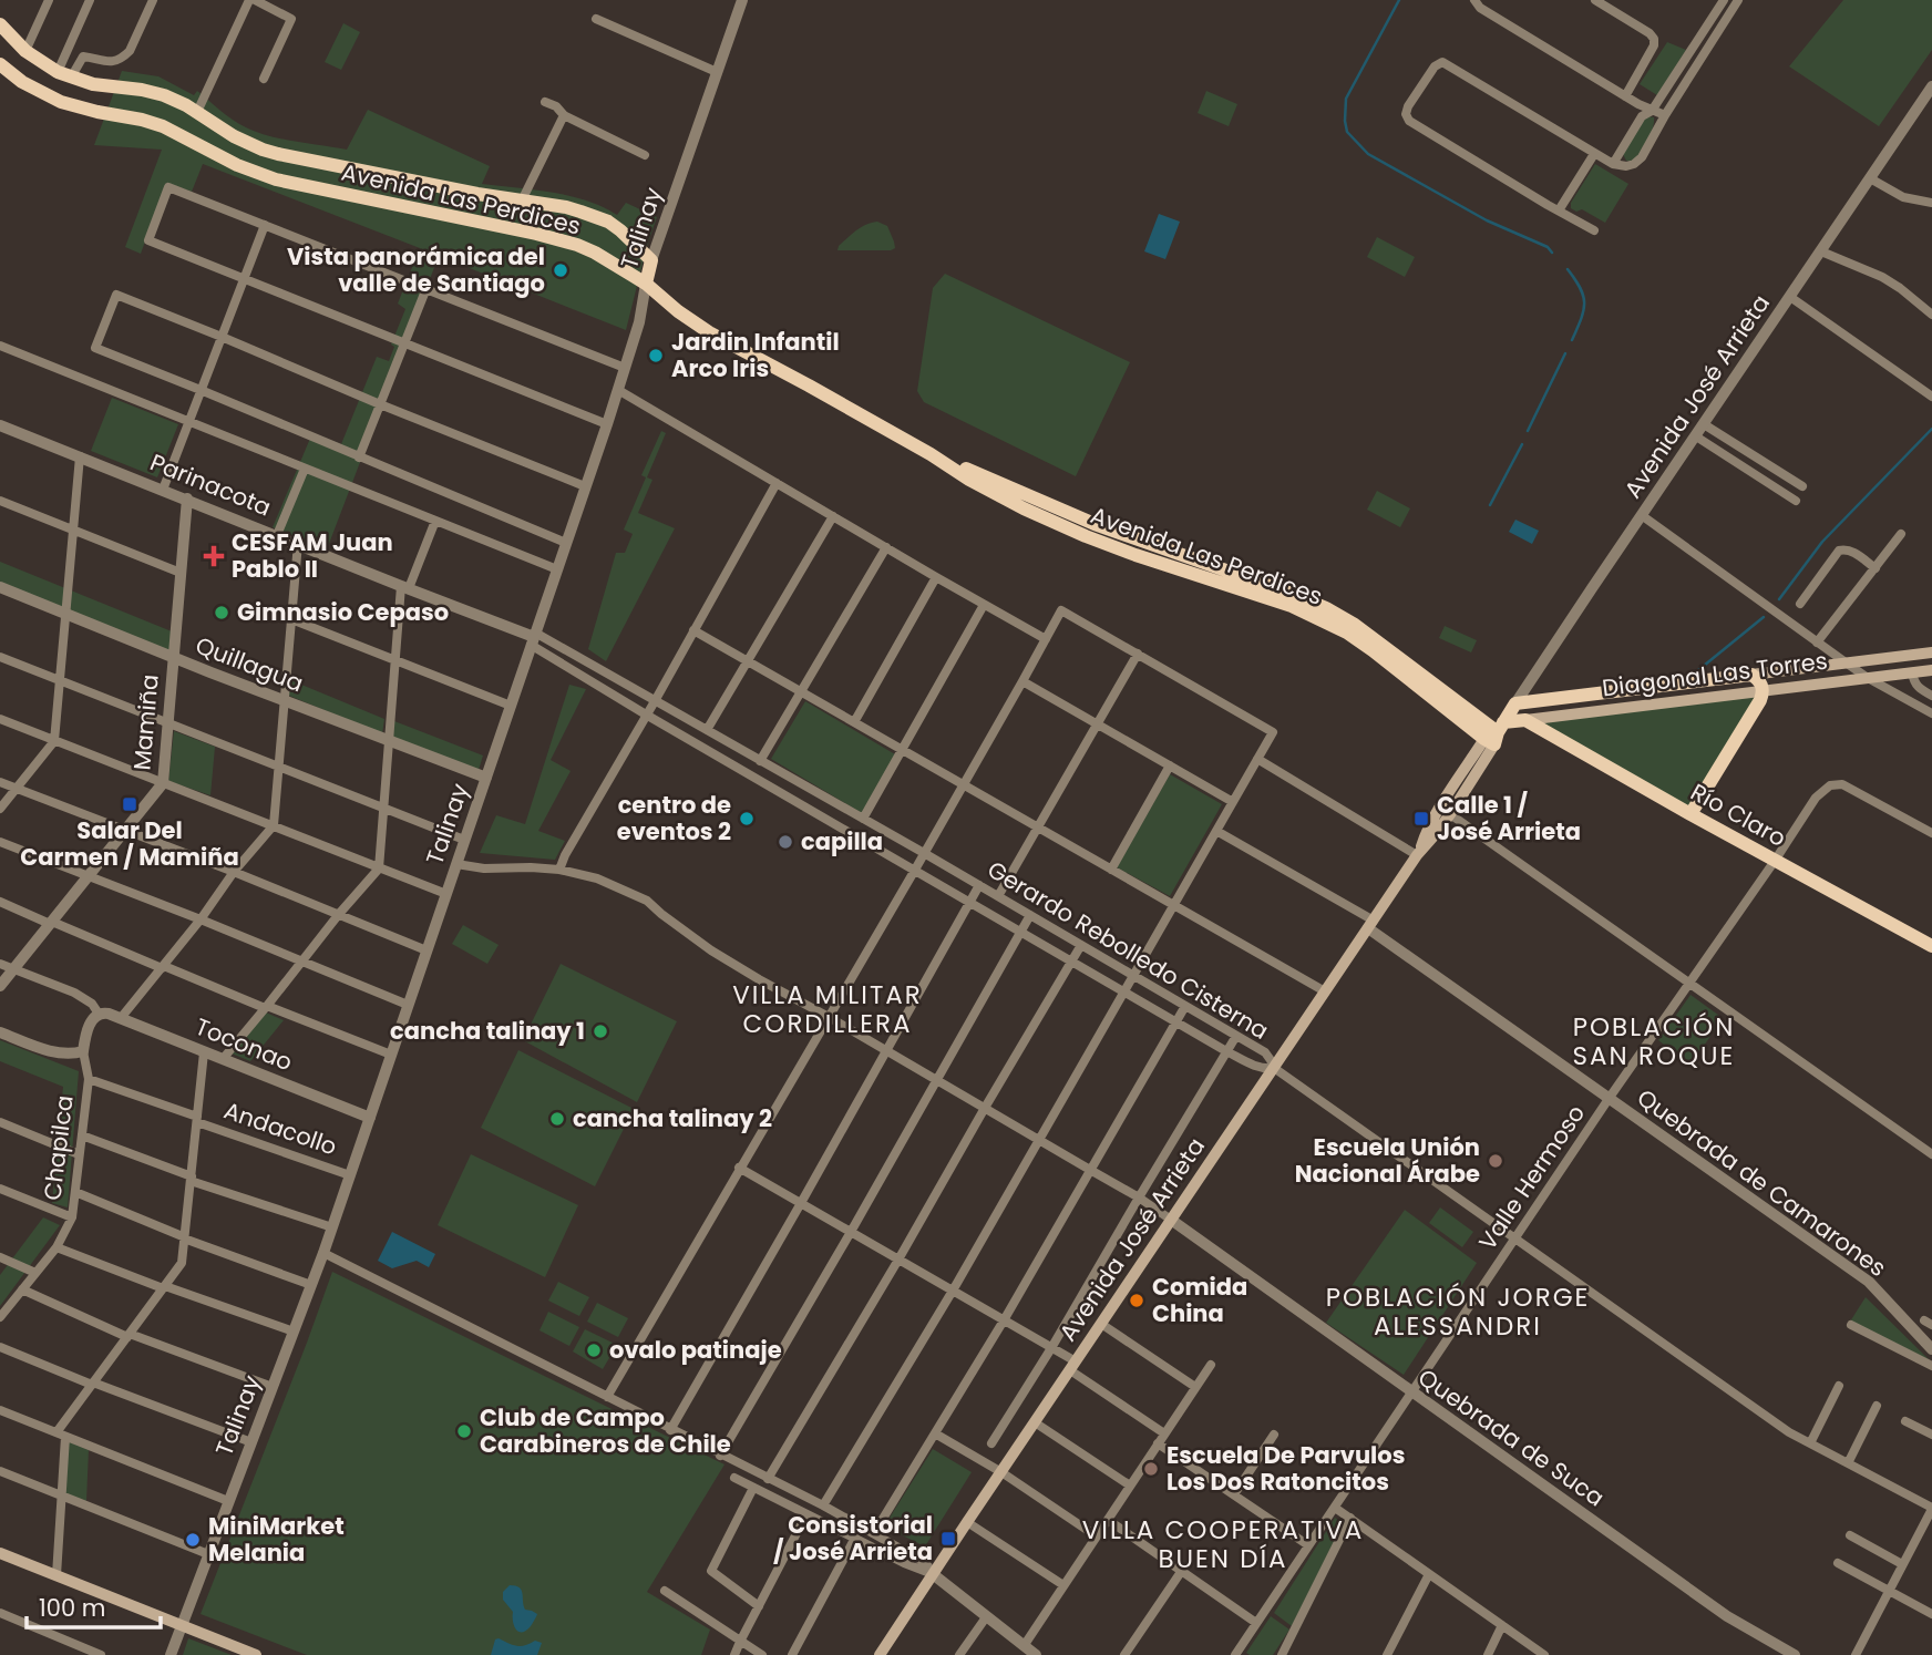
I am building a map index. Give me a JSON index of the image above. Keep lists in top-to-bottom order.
{
  "streets": {
    "main road": [
      "Avenida Las Perdices",
      "Talinay",
      "Avenida José Arrieta",
      "Diagonal Las Torres",
      "Río Claro"
    ],
    "street": [
      "Parinacota",
      "Quillagua",
      "Mamiña",
      "Gerardo Rebolledo Cisterna",
      "Toconao",
      "Andacollo",
      "Chapilca",
      "Valle Hermoso",
      "Quebrada de Camarones",
      "Quebrada de Suca"
    ]
  },
  "crossings": [
    ["Avenida Las Perdices", "Talinay"],
    ["Avenida Las Perdices", "Avenida José Arrieta"],
    ["Avenida Las Perdices", "Diagonal Las Torres"],
    ["Talinay", "Parinacota"],
    ["Talinay", "Quillagua"],
    ["Talinay", "Gerardo Rebolledo Cisterna"],
    ["Talinay", "Toconao"],
    ["Talinay", "Andacollo"],
    ["Avenida José Arrieta", "Diagonal Las Torres"],
    ["Avenida José Arrieta", "Gerardo Rebolledo Cisterna"],
    ["Avenida José Arrieta", "Quebrada de Camarones"],
    ["Avenida José Arrieta", "Quebrada de Suca"],
    ["Parinacota", "Mamiña"],
    ["Parinacota", "Gerardo Rebolledo Cisterna"],
    ["Quillagua", "Mamiña"],
    ["Diagonal Las Torres", "Río Claro"],
    ["Mamiña", "Toconao"],
    ["Río Claro", "Valle Hermoso"],
    ["Andacollo", "Chapilca"],
    ["Valle Hermoso", "Quebrada de Camarones"],
    ["Valle Hermoso", "Quebrada de Suca"]
  ],
  "districts": [
    "VILLA MILITAR CORDILLERA",
    "POBLACIÓN SAN ROQUE",
    "POBLACIÓN JORGE ALESSANDRI",
    "VILLA COOPERATIVA BUEN DÍA"
  ],
  "places": {
    "other": [
      "Vista panorámica del valle de Santiago",
      "Jardin Infantil Arco Iris",
      "Gimnasio Cepaso",
      "centro de eventos 2",
      "capilla",
      "cancha talinay 1",
      "cancha talinay 2",
      "Escuela Unión Nacional Árabe",
      "Comida China",
      "ovalo patinaje",
      "Club de Campo Carabineros de Chile",
      "Escuela De Parvulos Los Dos Ratoncitos",
      "MiniMarket Melania"
    ],
    "health": ["CESFAM Juan Pablo II"],
    "transit": ["Salar Del Carmen / Mamiña", "Calle 1 / José Arrieta", "Consistorial / José Arrieta"]
  },
  "scale_bar": "100 m"
}
